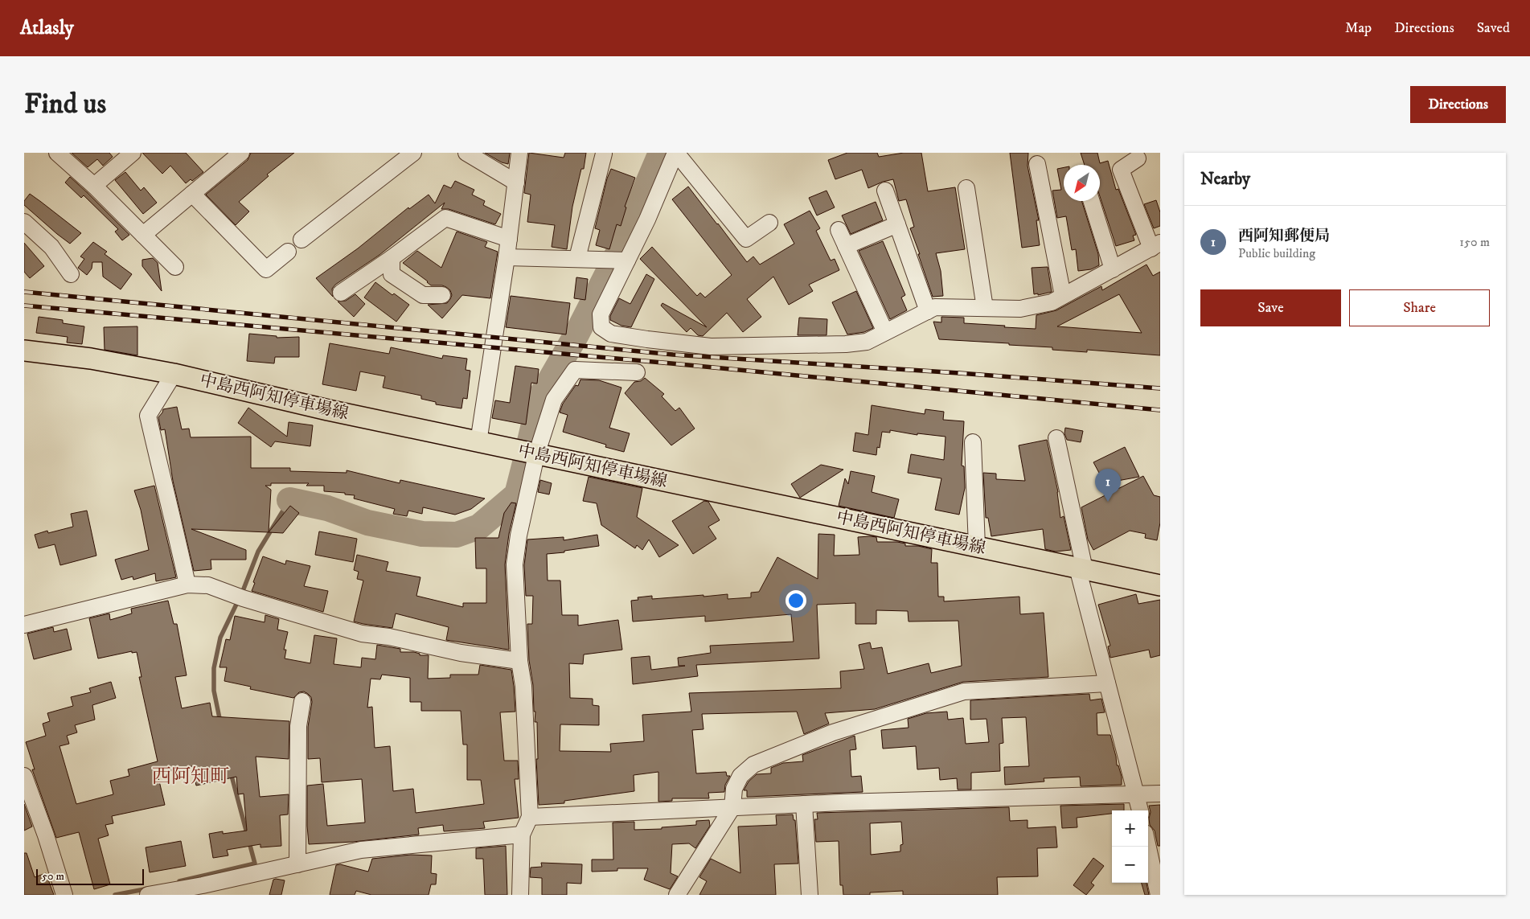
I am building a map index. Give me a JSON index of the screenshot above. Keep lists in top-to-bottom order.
{
  "streets": {
    "main road": ["中島西阿知停車場線"]
  },
  "districts": ["西阿知町"],
  "scale_bar": "50 m",
  "north": "bottom left",
  "page": {
    "header": "Atlasly",
    "nav": ["Map", "Directions", "Saved"],
    "buttons": [
      "Directions",
      ["Save", "Share"]
    ],
    "title": "Find us",
    "heading": "Nearby",
    "list": [
      {
        "mark": "1",
        "name": "西阿知郵便局",
        "note": "Public building",
        "value": "150 m"
      }
    ],
    "pins": "1",
    "map_buttons": ["+", "−"],
    "scale": "50 m"
  }
}
